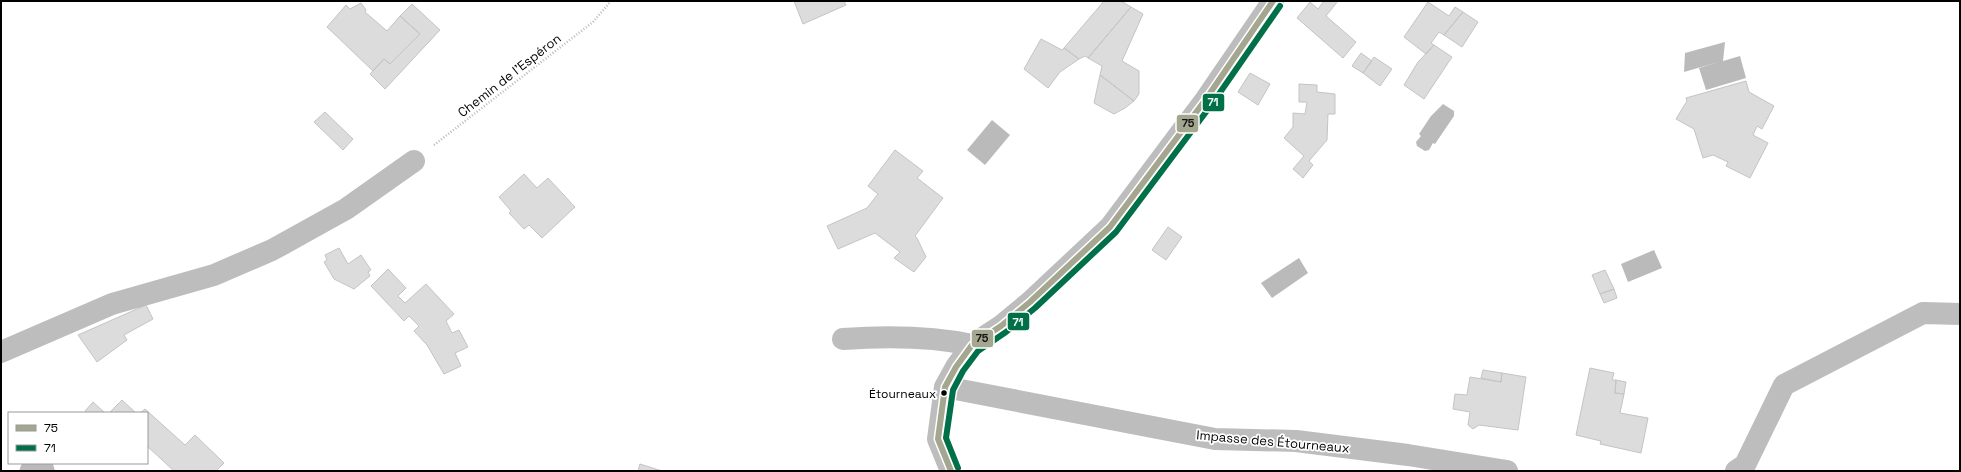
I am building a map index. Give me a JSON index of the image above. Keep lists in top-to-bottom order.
{
  "streets": {
    "street": ["Impasse des Étourneaux"],
    "path": ["Chemin de l'Espéron"]
  },
  "places": ["Étourneaux"],
  "lines": ["transit line 75", "transit line 71"],
  "legend": ["75", "71"]
}
